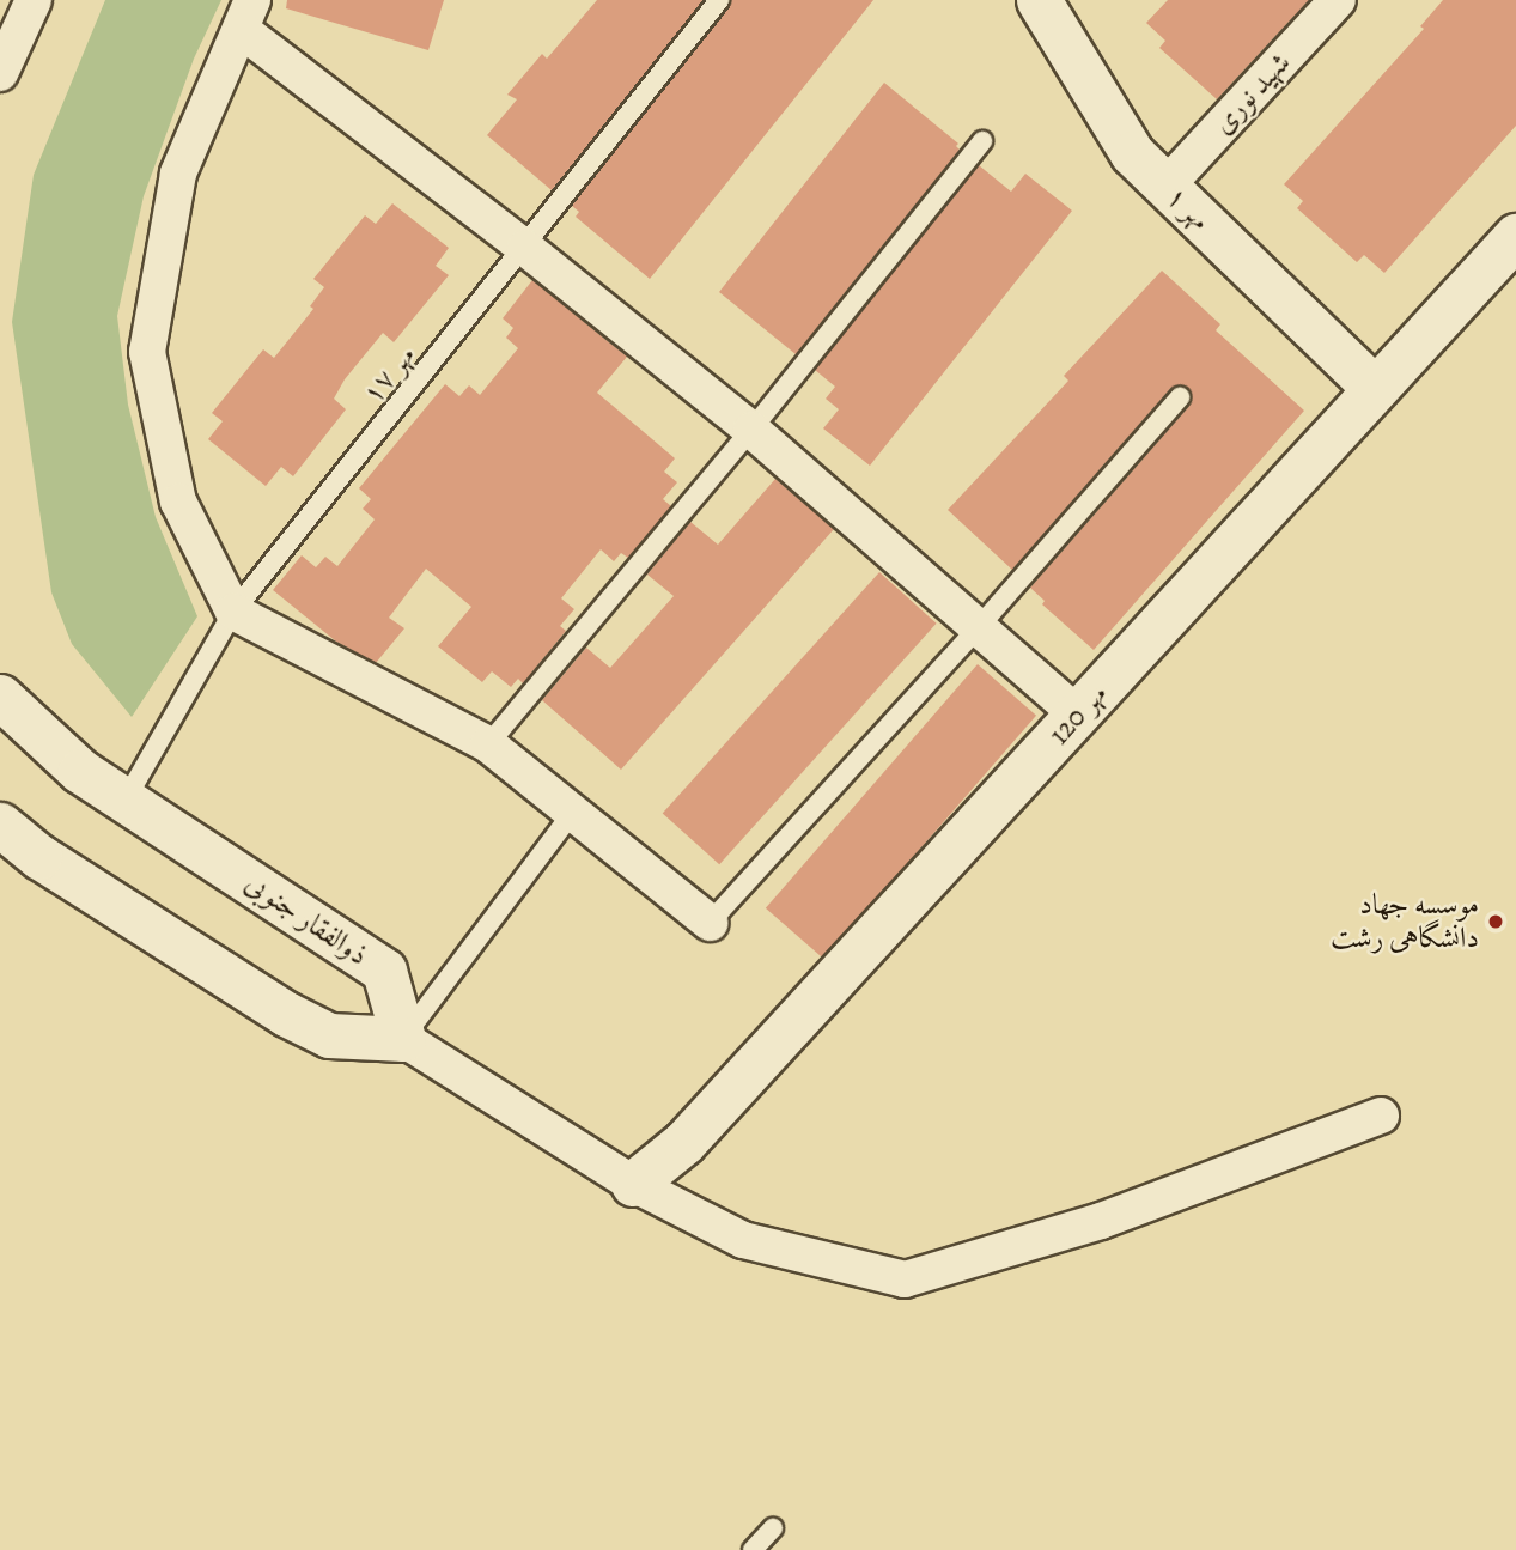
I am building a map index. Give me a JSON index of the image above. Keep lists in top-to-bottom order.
{
  "streets": {
    "street": [
      "شهید نوری",
      "مهر ۱",
      "مهر 120",
      "ذوالفقار جنوبی"
    ],
    "lane": ["مهر ۱۷"]
  },
  "crossings": [
    ["شهید نوری", "مهر ۱"],
    ["مهر ۱", "مهر 120"],
    ["مهر ۱۷", "ذوالفقار جنوبی"]
  ],
  "places": ["موسسه جهاد دانشگاهی رشت"]
}
